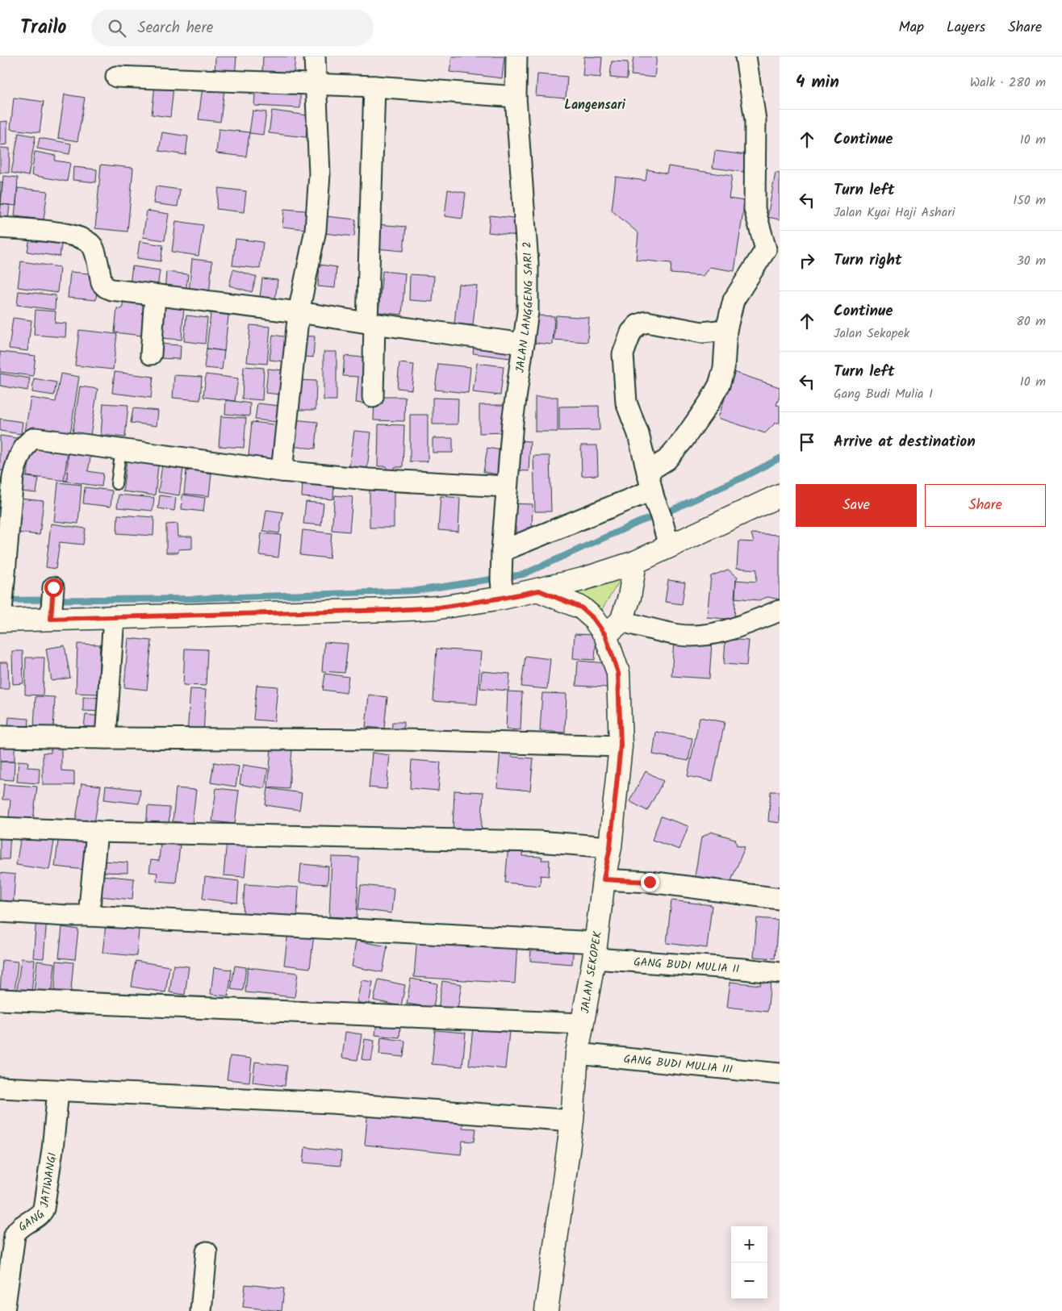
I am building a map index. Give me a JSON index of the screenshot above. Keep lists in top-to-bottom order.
{
  "streets": {
    "street": [
      "JALAN LANGGENG SARI 2",
      "GANG BUDI MULIA II",
      "JALAN SEKOPEK",
      "GANG BUDI MULIA III",
      "GANG JATIWANGI"
    ]
  },
  "crossings": [
    ["GANG BUDI MULIA II", "JALAN SEKOPEK"],
    ["JALAN SEKOPEK", "GANG BUDI MULIA III"]
  ],
  "districts": ["Langensari"],
  "page": {
    "header": "Trailo",
    "search": "Search here",
    "nav": ["Map", "Layers", "Share"],
    "heading": ["4 min", "Walk · 280 m"],
    "list": [
      ["Continue", "10 m"],
      ["Turn left", "Jalan Kyai Haji Ashari", "150 m"],
      ["Turn right", "30 m"],
      ["Continue", "Jalan Sekopek", "80 m"],
      ["Turn left", "Gang Budi Mulia I", "10 m"],
      "Arrive at destination"
    ],
    "buttons": ["Save", "Share"],
    "map_buttons": ["+", "−"]
  }
}
